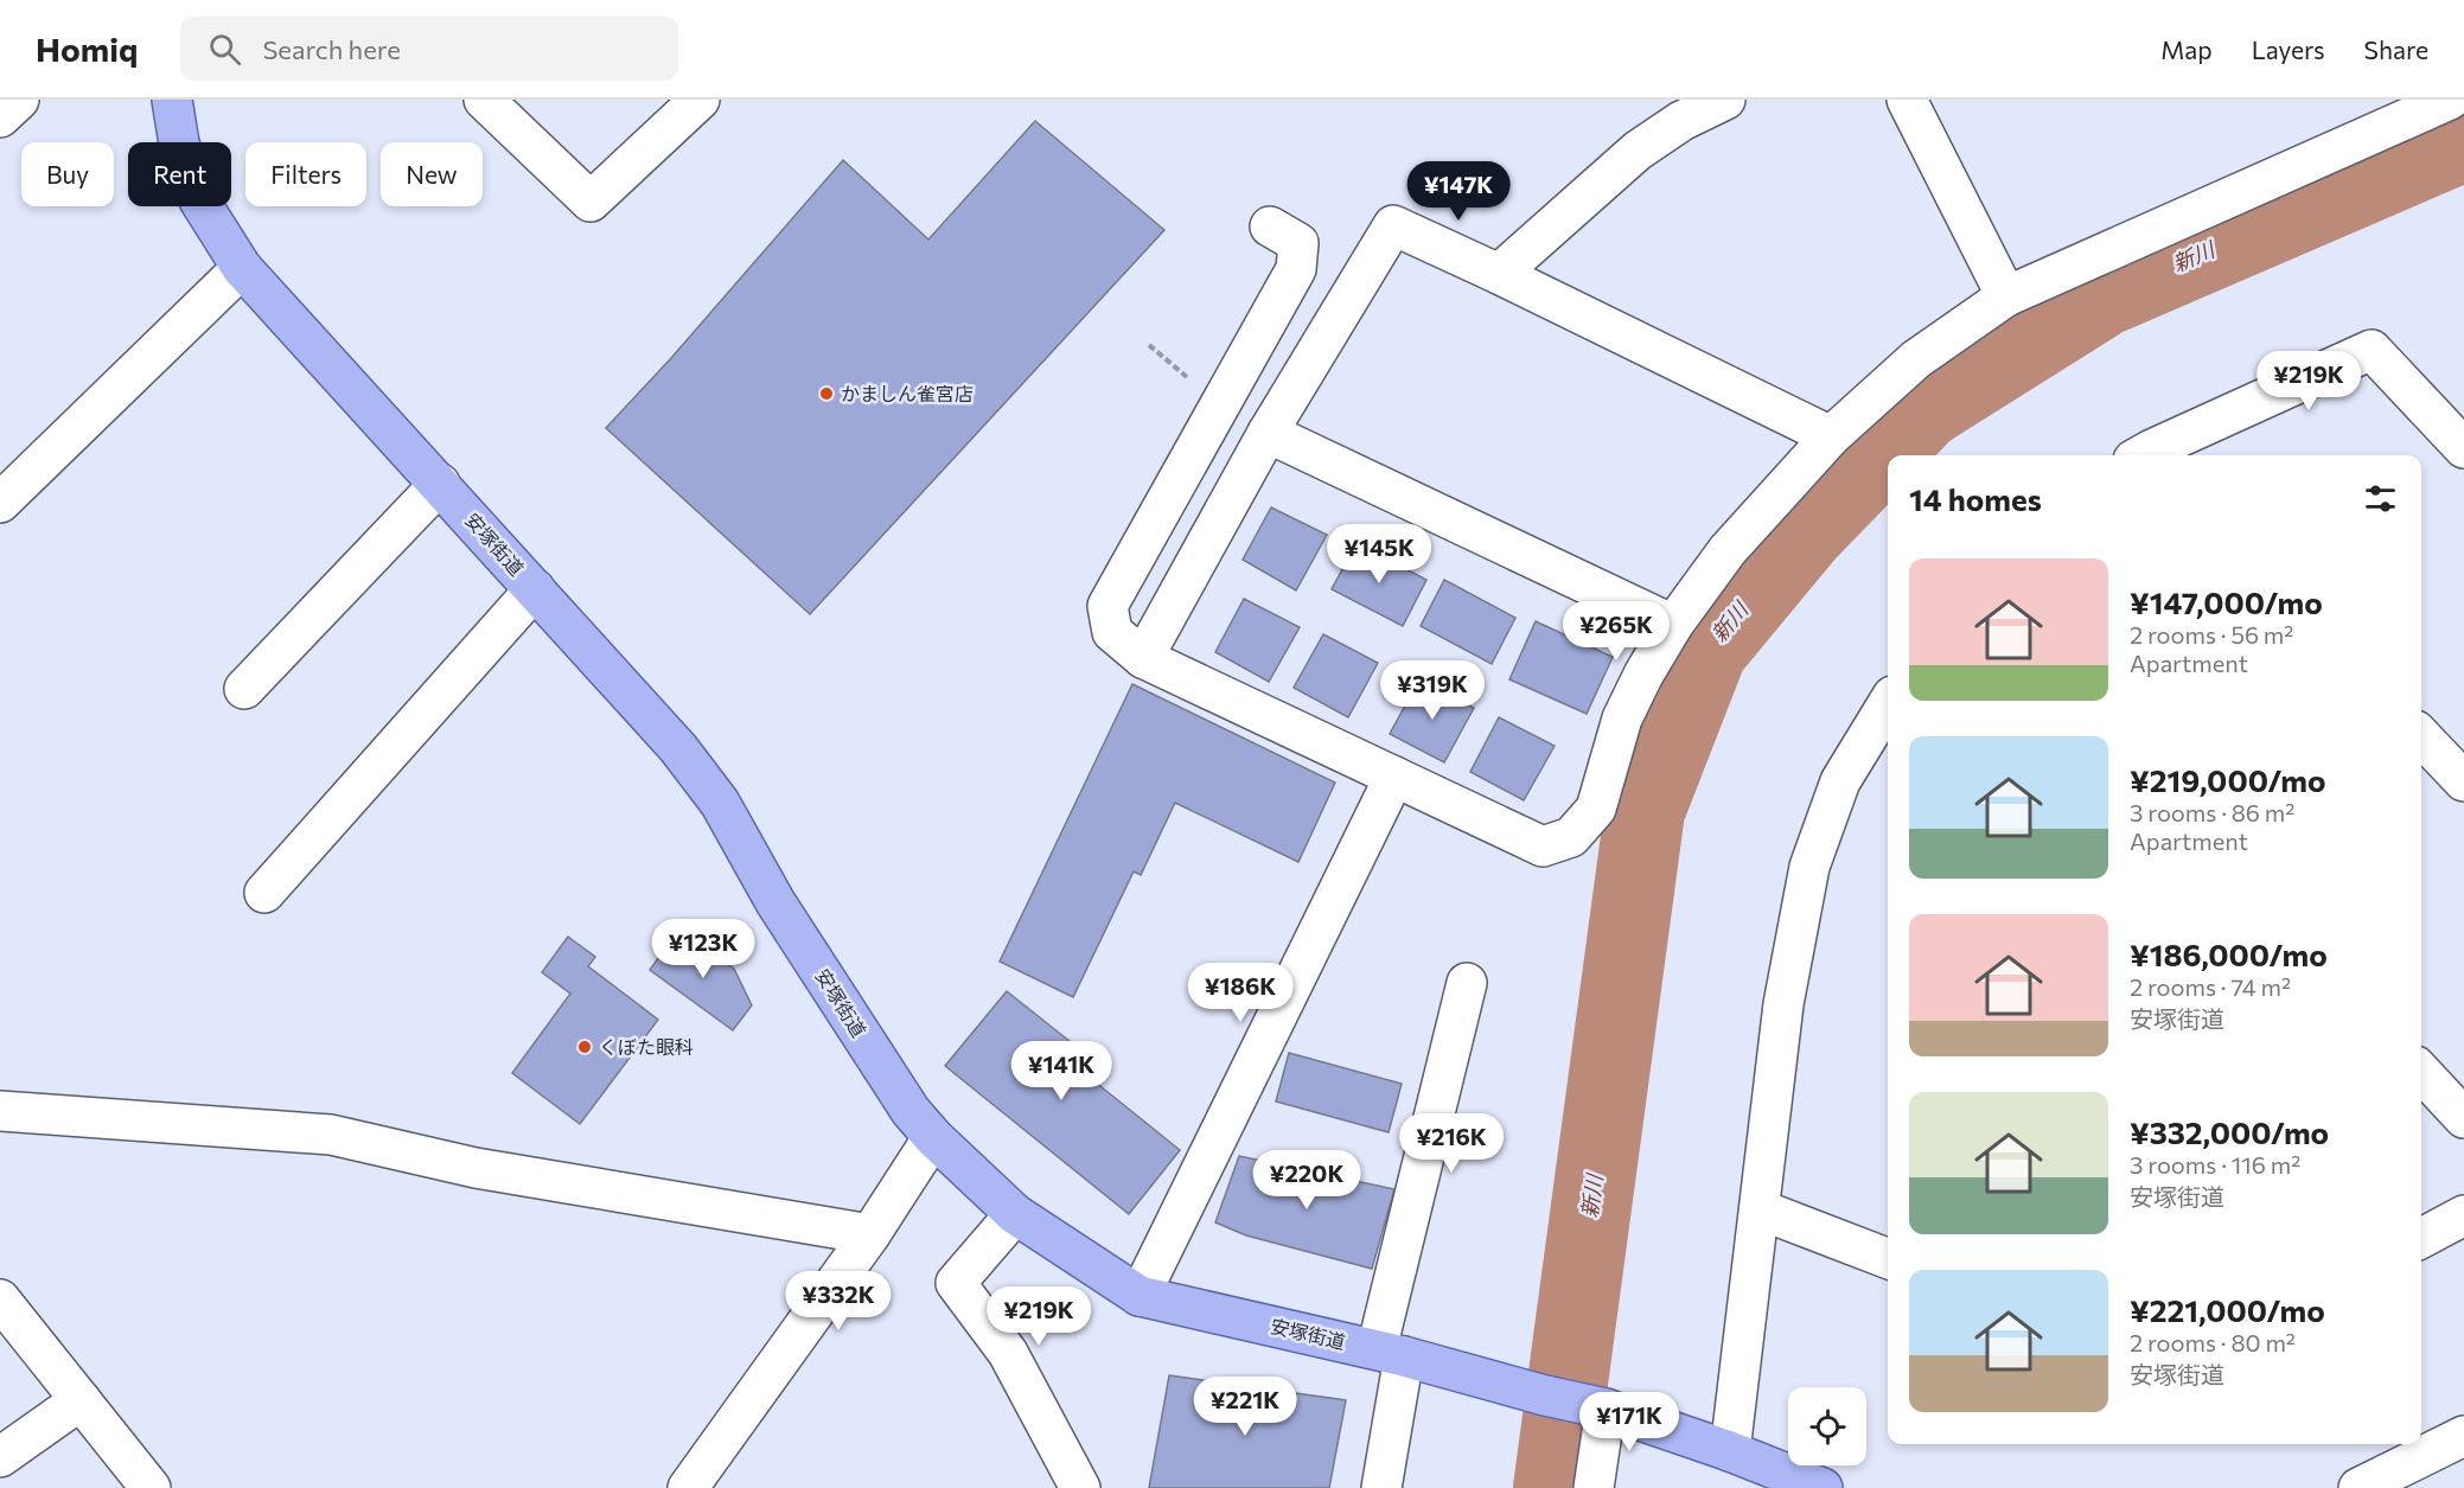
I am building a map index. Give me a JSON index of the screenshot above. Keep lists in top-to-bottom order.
{
  "streets": {
    "main road": ["安塚街道"]
  },
  "water": ["新川"],
  "places": ["かましん雀宮店", "くぼた眼科"],
  "page": {
    "header": "Homiq",
    "search": "Search here",
    "nav": ["Map", "Layers", "Share"],
    "chip": [
      "Buy",
      "Rent",
      "Filters",
      "New"
    ],
    "price": [
      "¥147K",
      "¥219K",
      "¥145K",
      "¥265K",
      "¥319K",
      "¥123K",
      "¥186K",
      "¥141K",
      "¥216K",
      "¥220K",
      "¥332K",
      "¥219K",
      "¥221K",
      "¥171K"
    ],
    "heading": "14 homes",
    "list": [
      {
        "name": "¥147,000/mo",
        "note": "2 rooms · 56 m² · Apartment"
      },
      {
        "name": "¥219,000/mo",
        "note": "3 rooms · 86 m² · Apartment"
      },
      {
        "name": "¥186,000/mo",
        "note": "2 rooms · 74 m² · 安塚街道"
      },
      {
        "name": "¥332,000/mo",
        "note": "3 rooms · 116 m² · 安塚街道"
      },
      {
        "name": "¥221,000/mo",
        "note": "2 rooms · 80 m² · 安塚街道"
      }
    ]
  }
}
